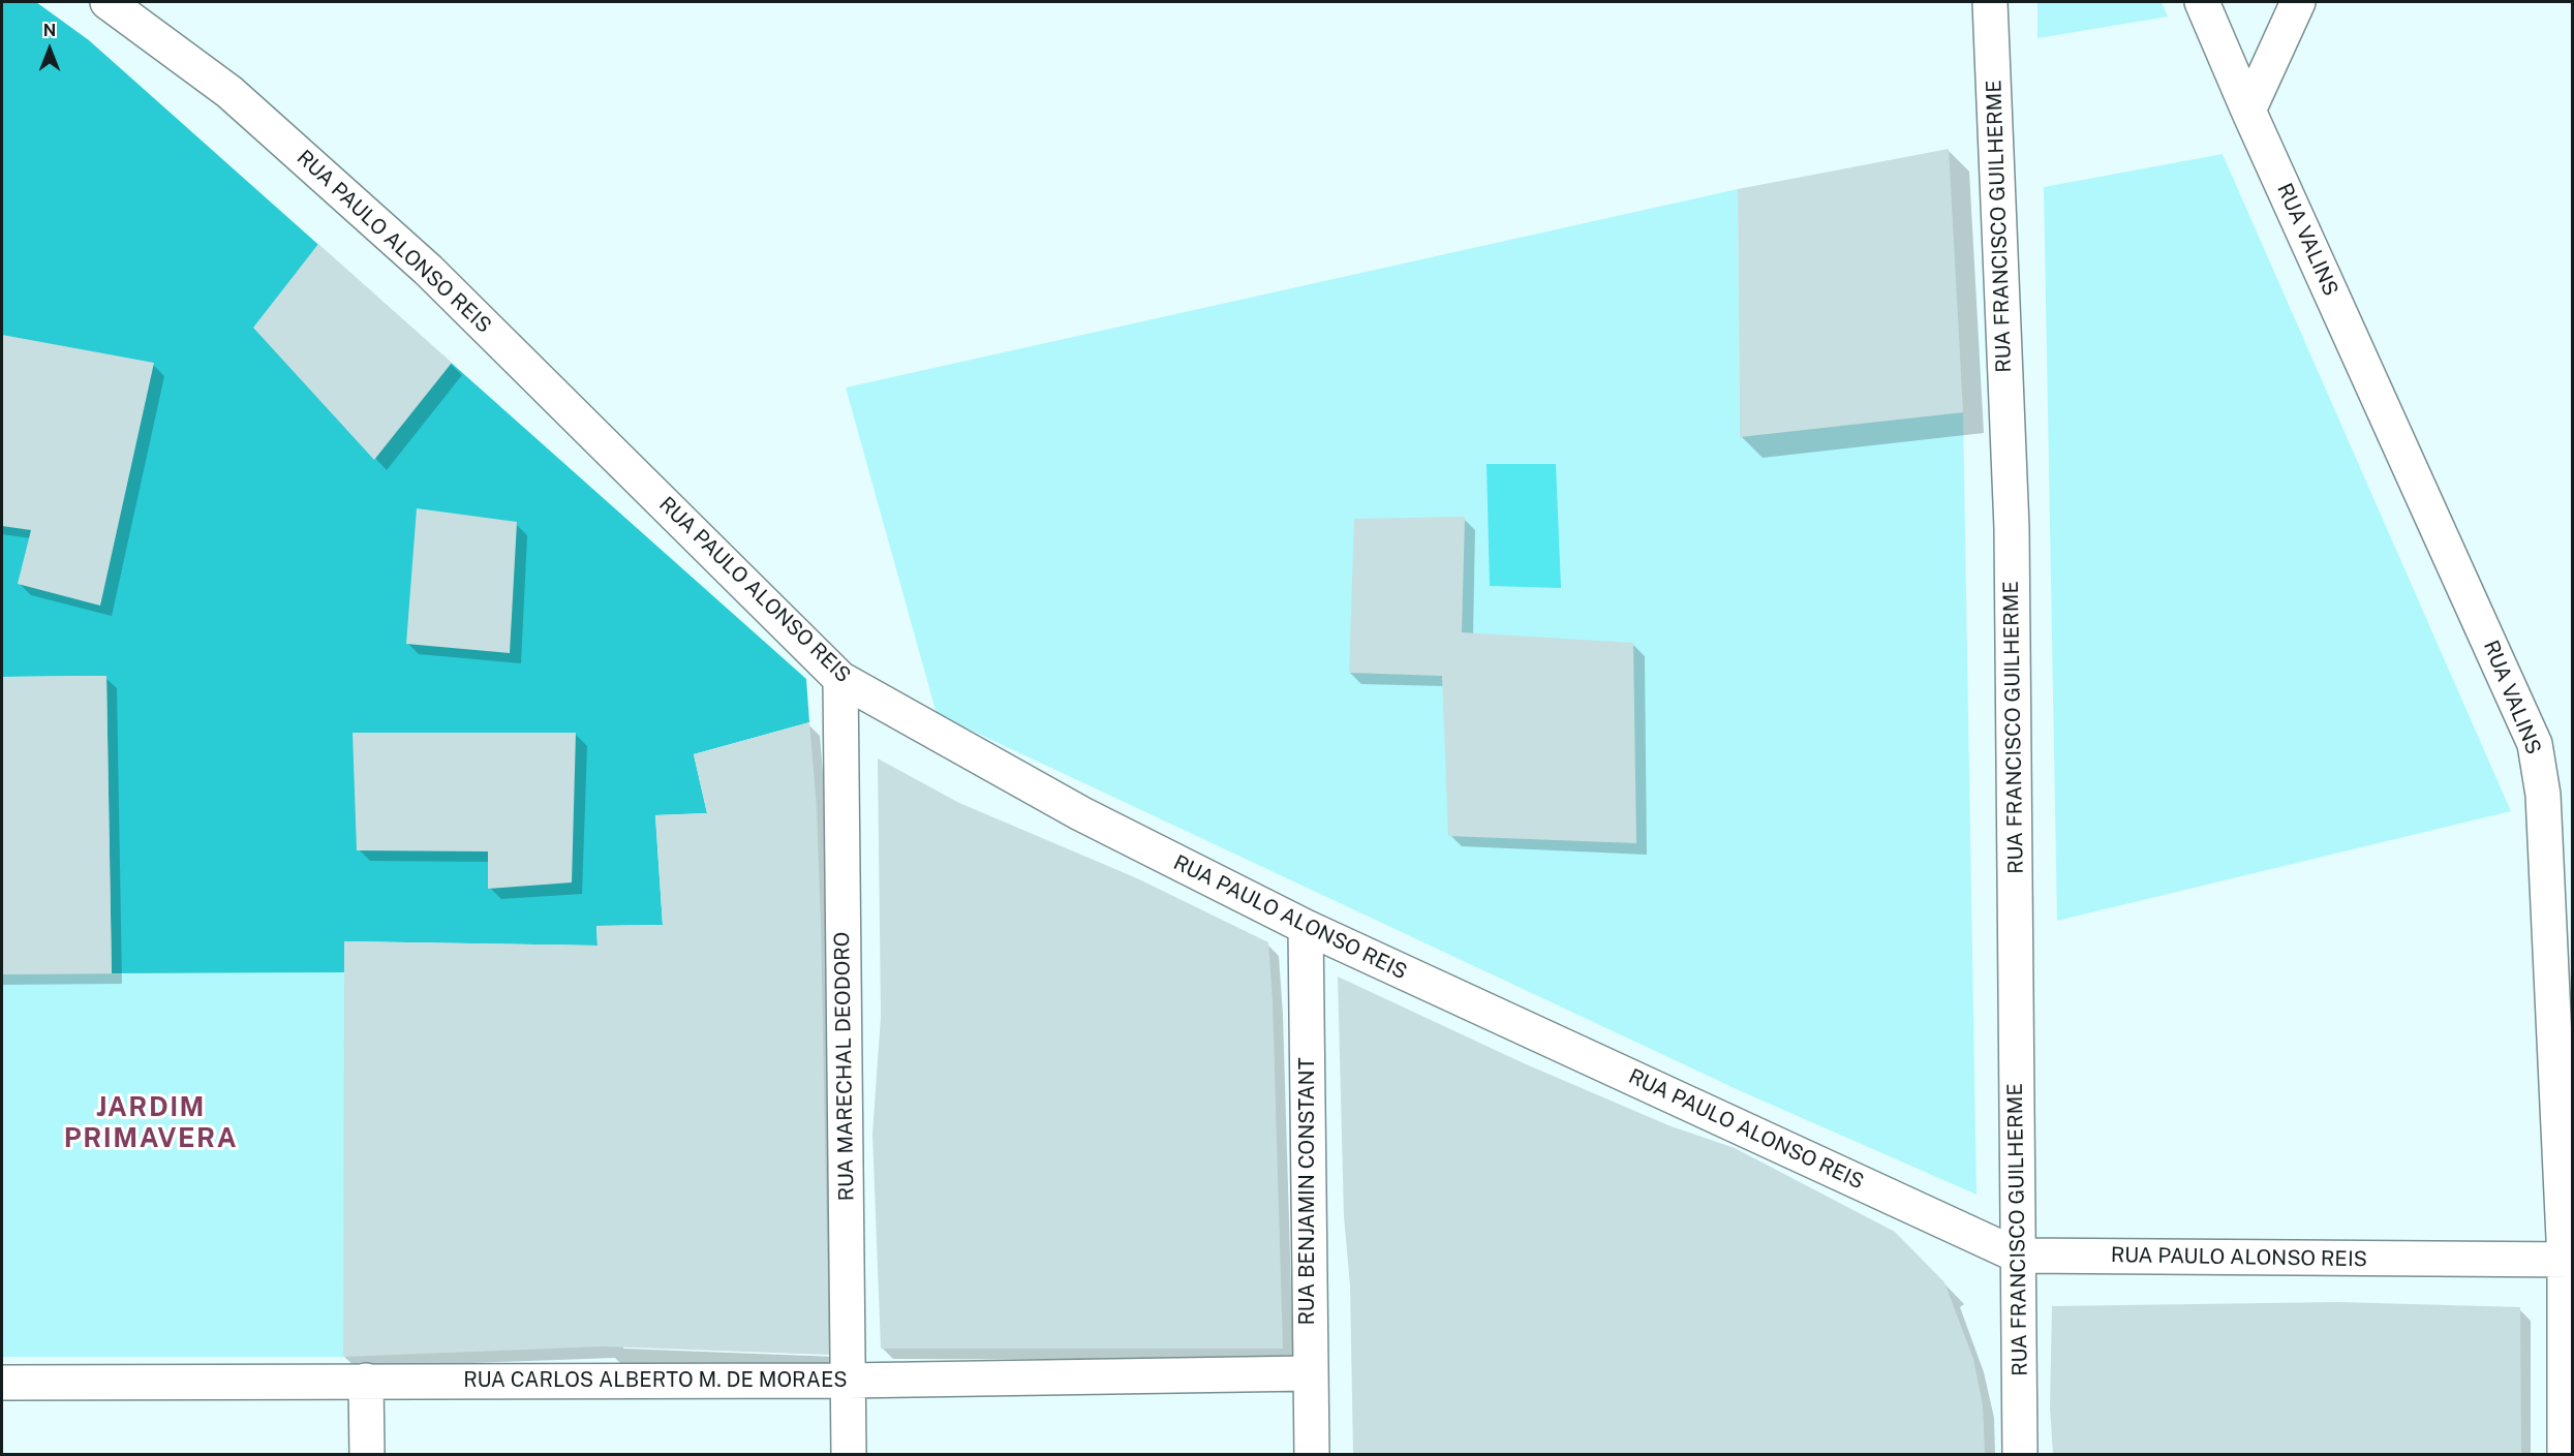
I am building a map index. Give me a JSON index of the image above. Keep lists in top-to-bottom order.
{
  "streets": {
    "street": [
      "RUA FRANCISCO GUILHERME",
      "RUA VALINS",
      "RUA PAULO ALONSO REIS",
      "RUA MARECHAL DEODORO",
      "RUA BENJAMIN CONSTANT",
      "RUA CARLOS ALBERTO M. DE MORAES"
    ]
  },
  "crossings": [
    ["RUA FRANCISCO GUILHERME", "RUA PAULO ALONSO REIS"],
    ["RUA VALINS", "RUA PAULO ALONSO REIS"],
    ["RUA PAULO ALONSO REIS", "RUA MARECHAL DEODORO"],
    ["RUA PAULO ALONSO REIS", "RUA BENJAMIN CONSTANT"],
    ["RUA MARECHAL DEODORO", "RUA CARLOS ALBERTO M. DE MORAES"],
    ["RUA BENJAMIN CONSTANT", "RUA CARLOS ALBERTO M. DE MORAES"]
  ],
  "districts": ["JARDIM PRIMAVERA"],
  "north": "top"
}
